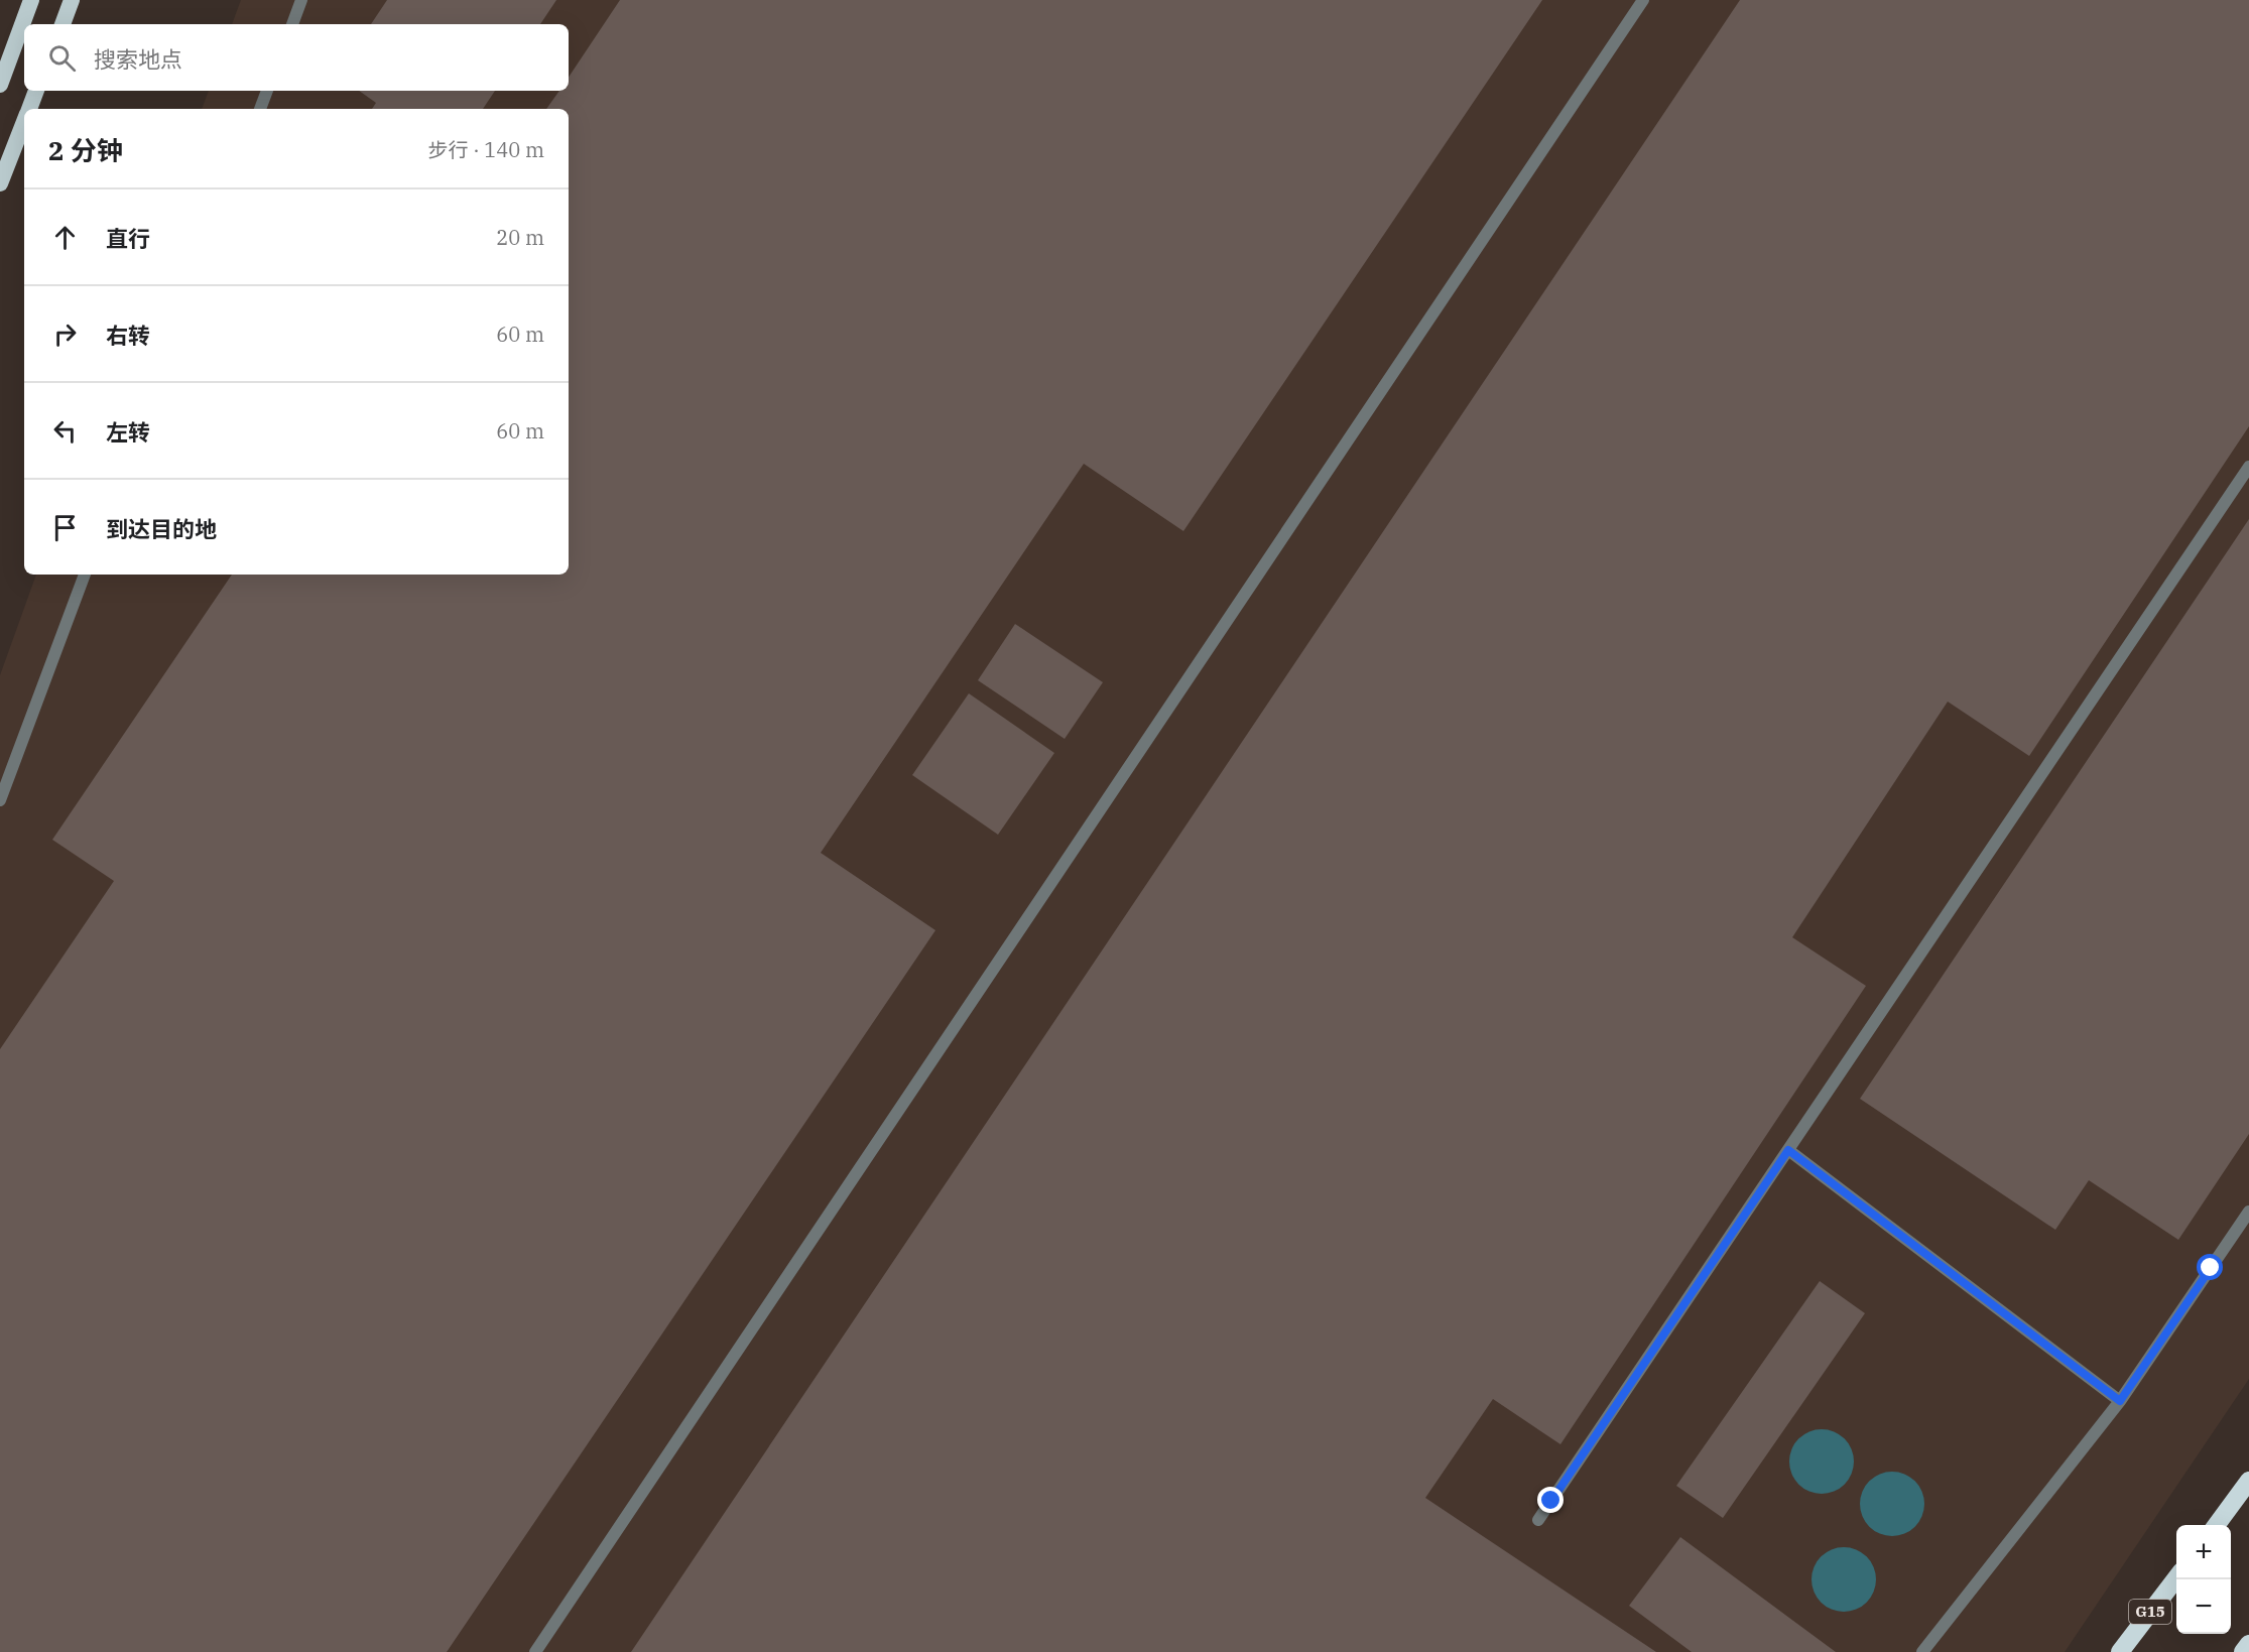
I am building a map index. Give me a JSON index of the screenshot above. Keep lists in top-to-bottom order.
{
  "streets": {
    "highway": ["G15"]
  },
  "page": {
    "search": "搜索地点",
    "heading": ["2 分钟", "步行 · 140 m"],
    "list": [
      ["直行", "20 m"],
      ["右转", "60 m"],
      ["左转", "60 m"],
      "到达目的地"
    ],
    "map_buttons": ["+", "−"]
  }
}
